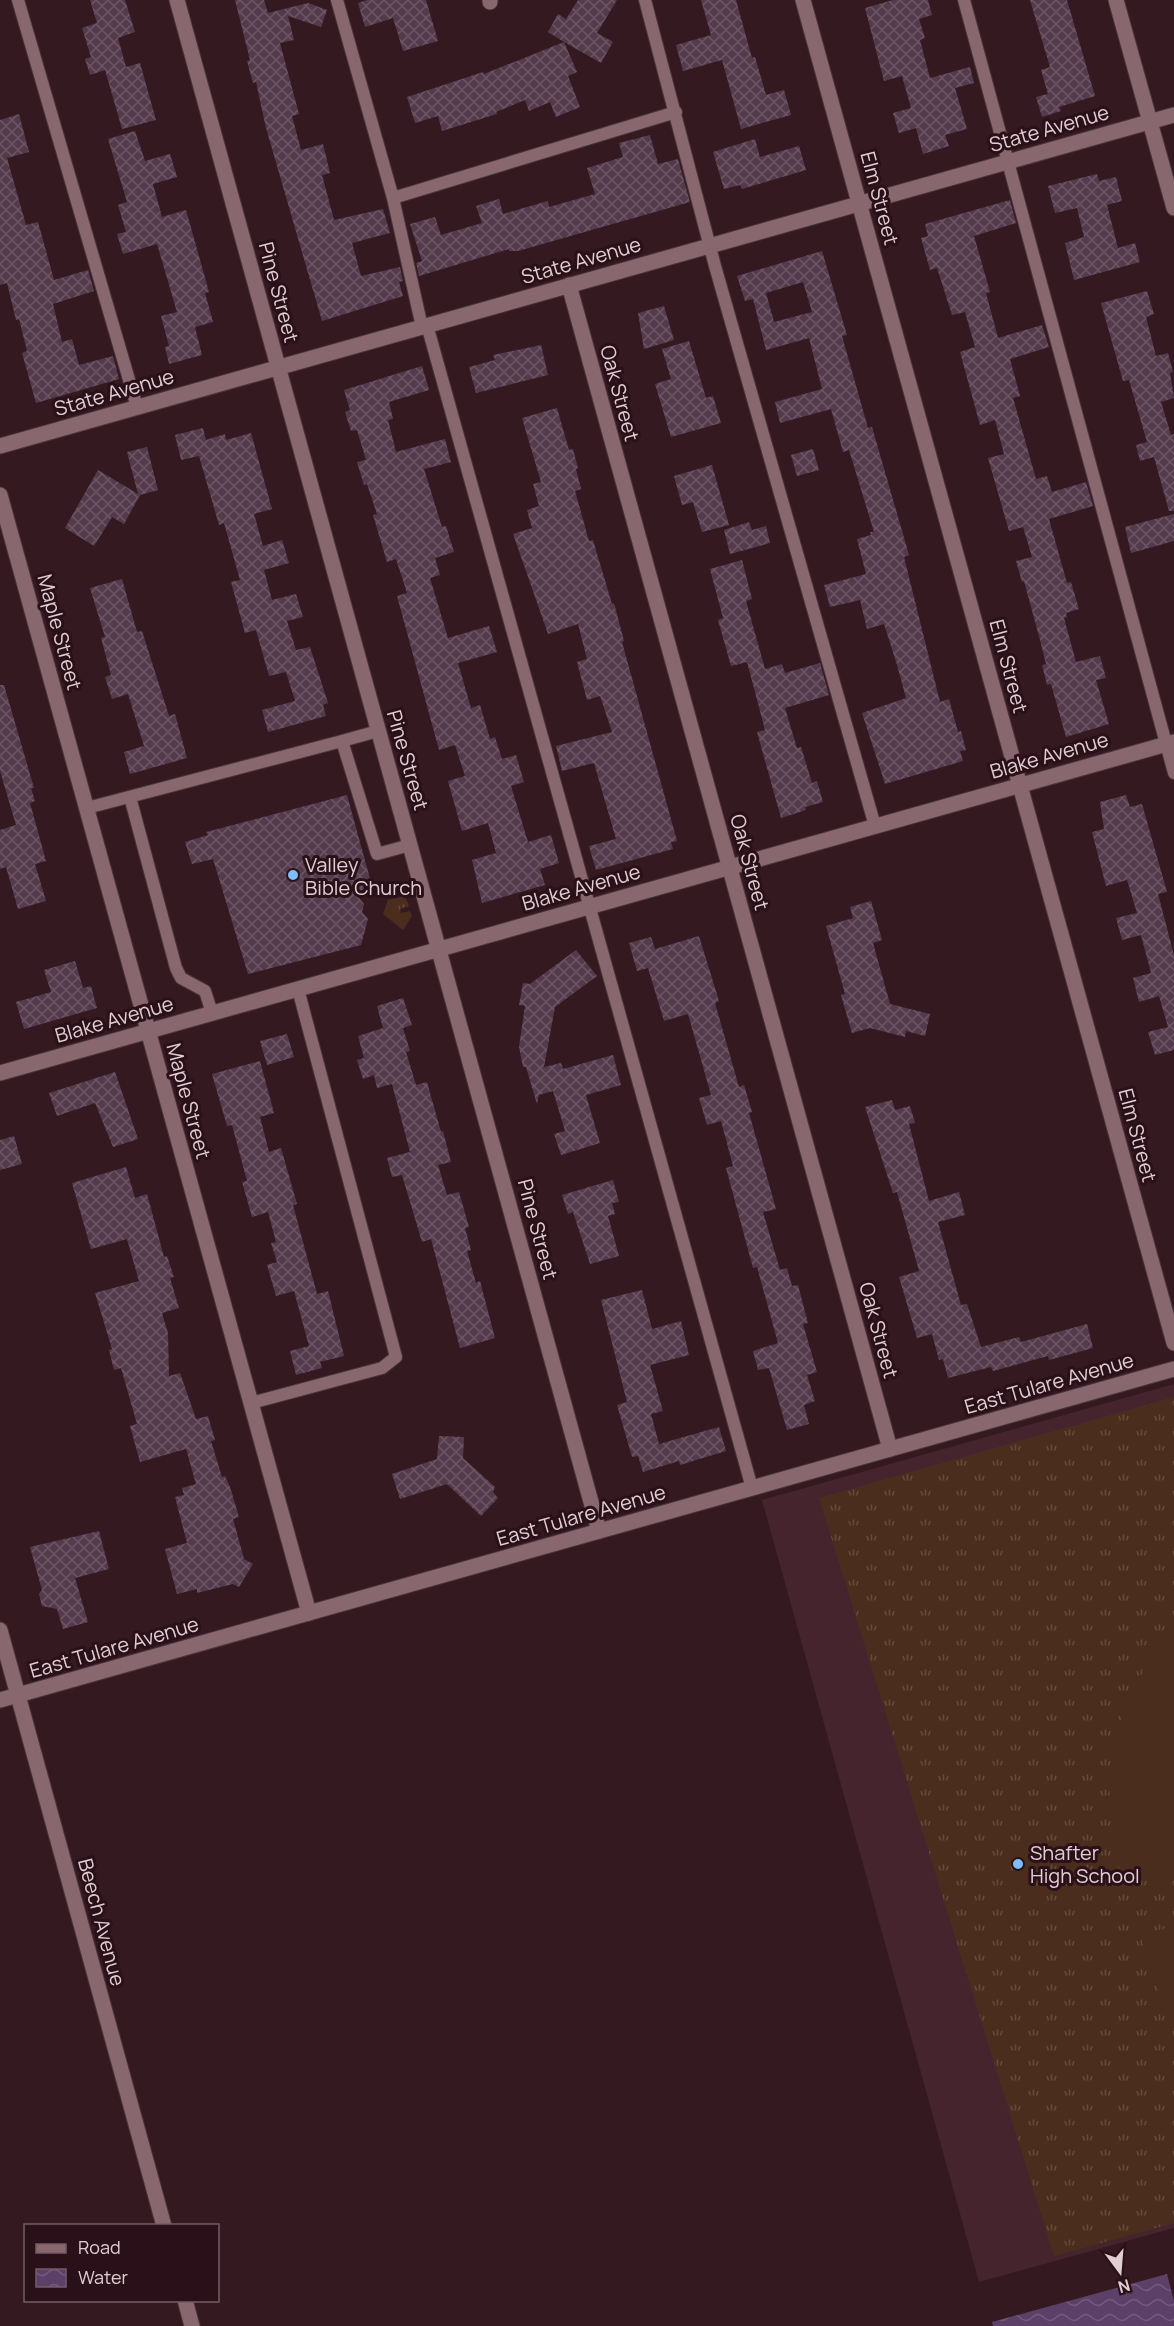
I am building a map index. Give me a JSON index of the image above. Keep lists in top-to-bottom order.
{
  "streets": {
    "street": [
      "State Avenue",
      "Elm Street",
      "Pine Street",
      "Oak Street",
      "Maple Street",
      "Blake Avenue",
      "East Tulare Avenue",
      "Beech Avenue"
    ]
  },
  "crossings": [
    ["State Avenue", "Elm Street"],
    ["State Avenue", "Pine Street"],
    ["State Avenue", "Oak Street"],
    ["Elm Street", "Blake Avenue"],
    ["Pine Street", "Blake Avenue"],
    ["Pine Street", "East Tulare Avenue"],
    ["Oak Street", "Blake Avenue"],
    ["Oak Street", "East Tulare Avenue"],
    ["Maple Street", "Blake Avenue"],
    ["Maple Street", "East Tulare Avenue"],
    ["East Tulare Avenue", "Beech Avenue"]
  ],
  "places": ["Valley Bible Church", "Shafter High School"],
  "legend": ["Road", "Water"],
  "north": "bottom"
}
